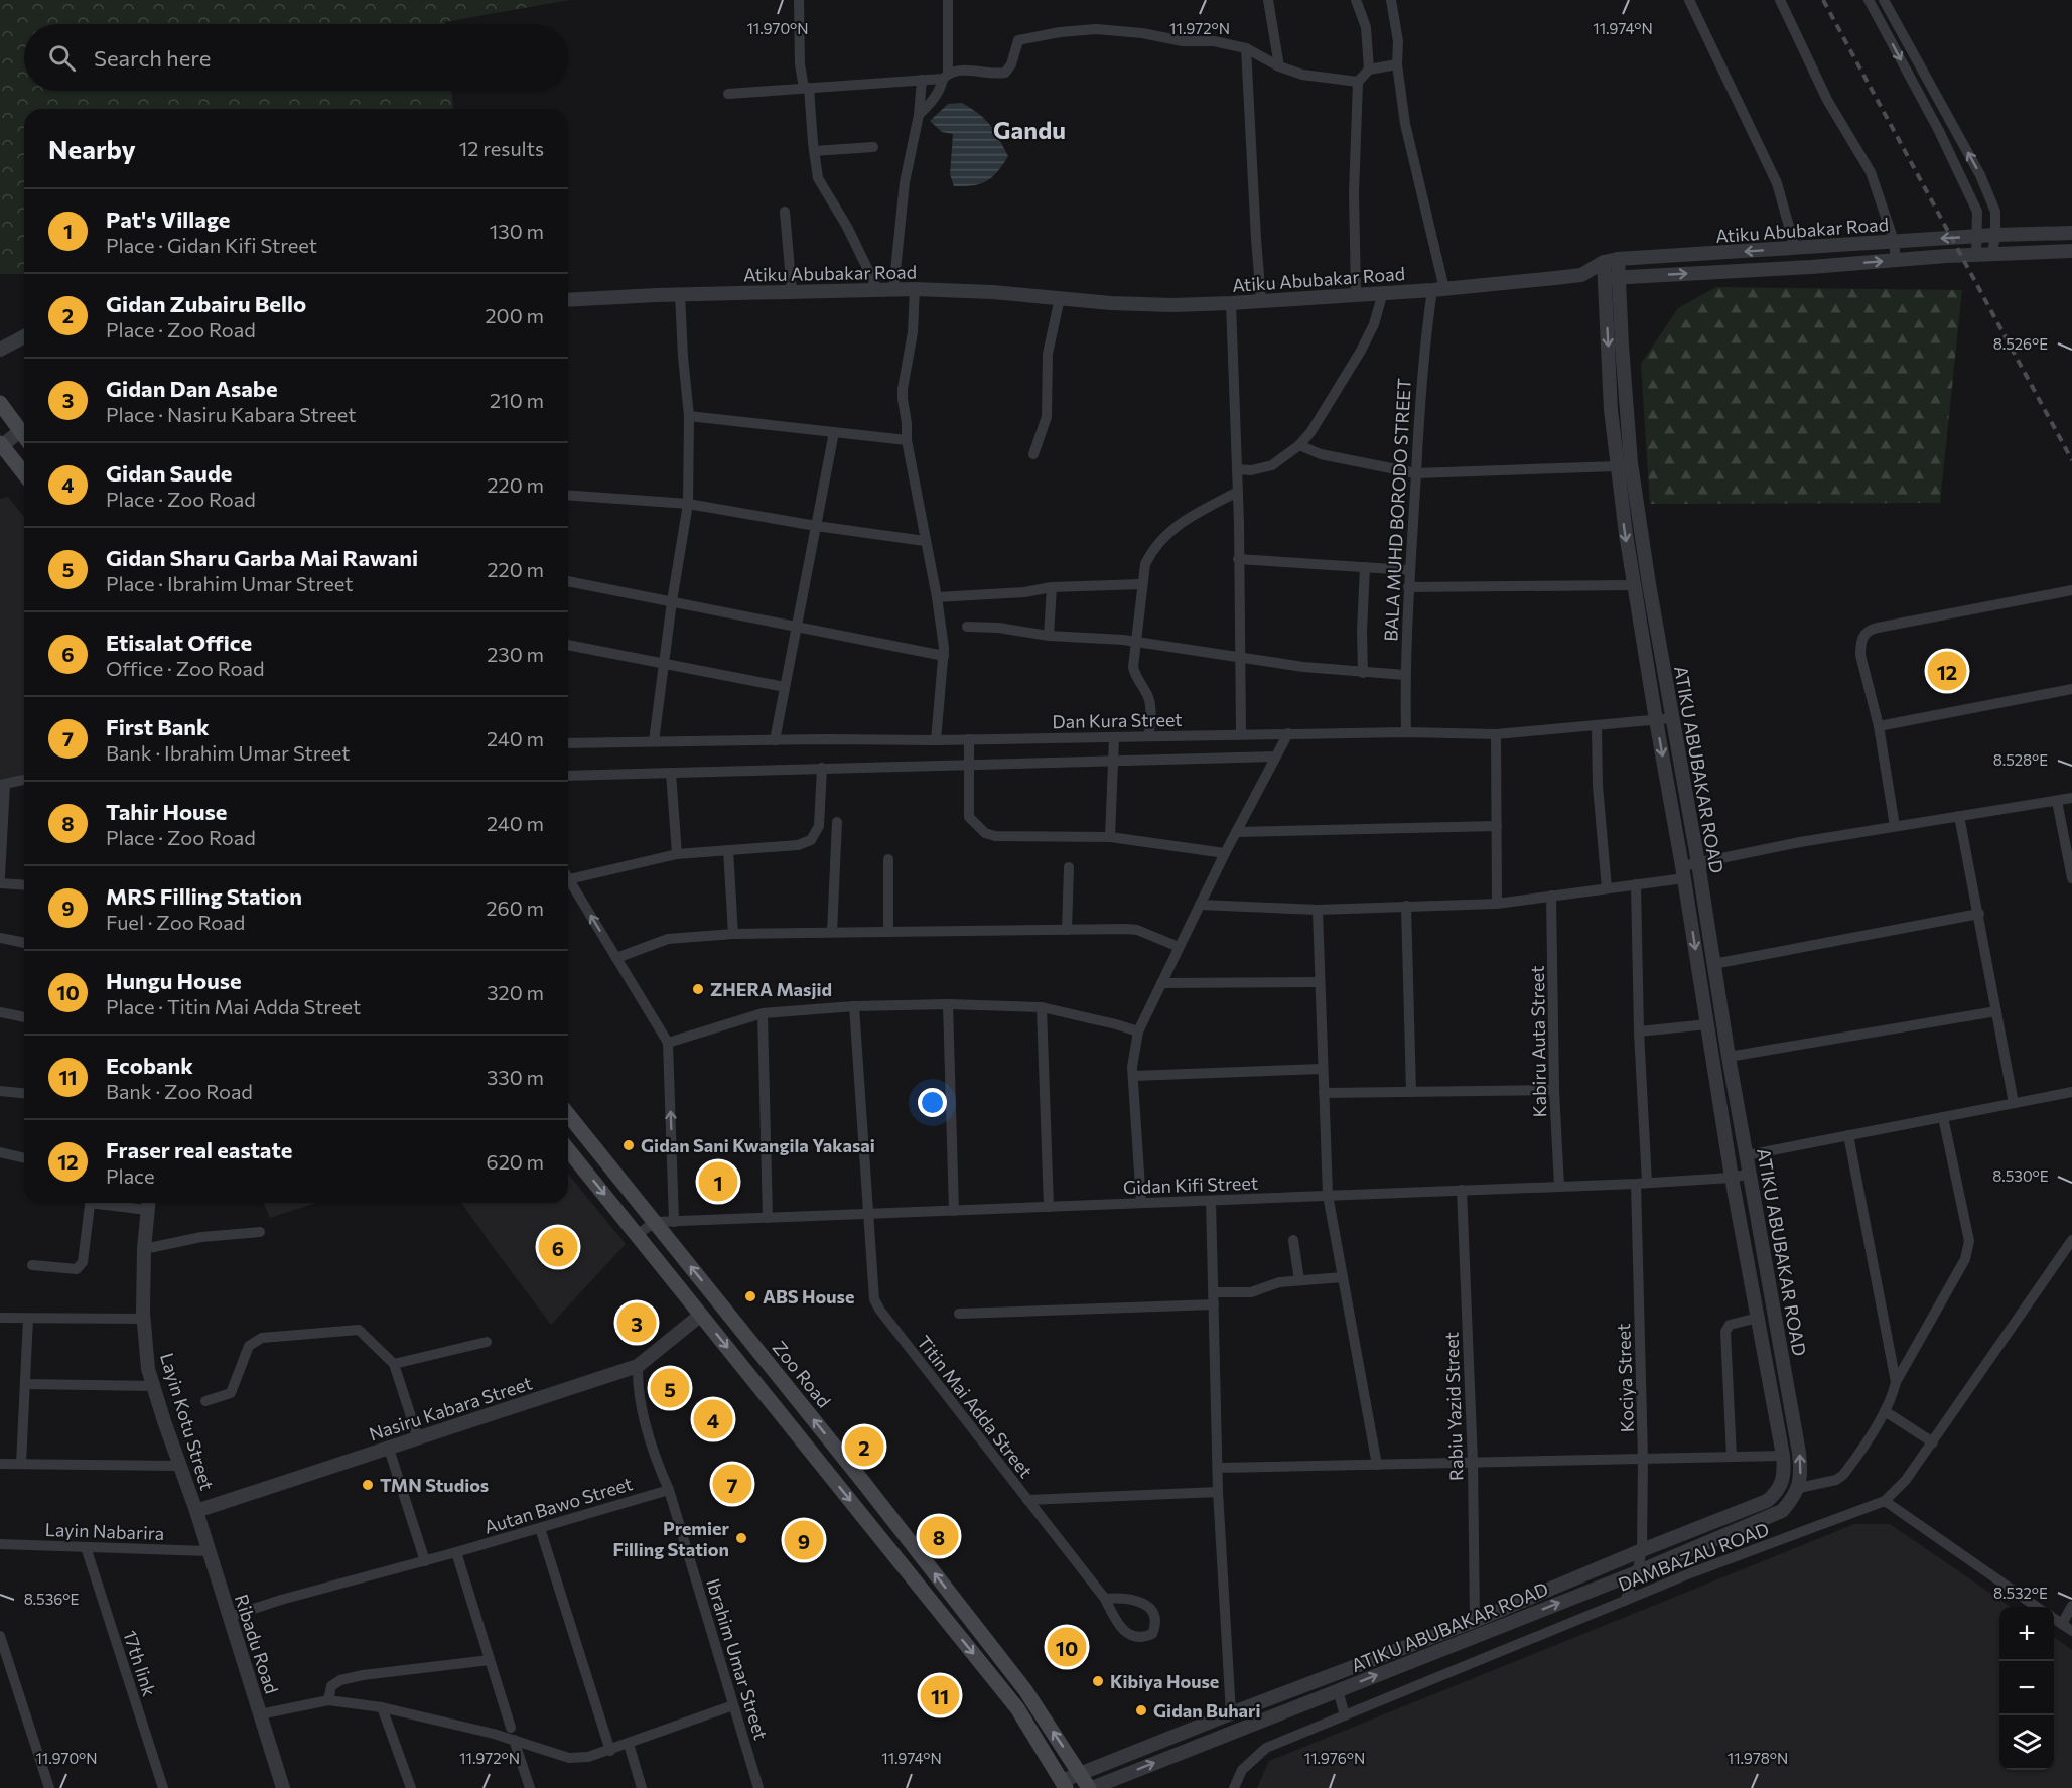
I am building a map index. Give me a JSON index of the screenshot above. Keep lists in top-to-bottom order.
{
  "streets": {
    "main road": ["Zoo Road"],
    "street": [
      "Atiku Abubakar Road",
      "BALA MUHD BORODO STREET",
      "Dan Kura Street",
      "ATIKU ABUBAKAR ROAD",
      "Kabiru Auta Street",
      "Gidan Kifi Street",
      "Kociya Street",
      "Titin Mai Adda Street",
      "Rabiu Yazid Street",
      "Nasiru Kabara Street",
      "Layin Kotu Street",
      "Autan Bawo Street",
      "Layin Nabarira",
      "DAMBAZAU ROAD",
      "Ribadu Road",
      "Ibrahim Umar Street",
      "17th link"
    ]
  },
  "crossings": [
    ["Atiku Abubakar Road", "BALA MUHD BORODO STREET"],
    ["Atiku Abubakar Road", "ATIKU ABUBAKAR ROAD"],
    ["BALA MUHD BORODO STREET", "Dan Kura Street"],
    ["Dan Kura Street", "ATIKU ABUBAKAR ROAD"],
    ["ATIKU ABUBAKAR ROAD", "Gidan Kifi Street"],
    ["ATIKU ABUBAKAR ROAD", "Zoo Road"],
    ["ATIKU ABUBAKAR ROAD", "Kociya Street"],
    ["Kabiru Auta Street", "Gidan Kifi Street"],
    ["Gidan Kifi Street", "Zoo Road"],
    ["Gidan Kifi Street", "Kociya Street"],
    ["Gidan Kifi Street", "Titin Mai Adda Street"],
    ["Gidan Kifi Street", "Rabiu Yazid Street"],
    ["Kociya Street", "DAMBAZAU ROAD"],
    ["Nasiru Kabara Street", "Layin Kotu Street"],
    ["Nasiru Kabara Street", "Ribadu Road"],
    ["Nasiru Kabara Street", "Ibrahim Umar Street"],
    ["Layin Kotu Street", "Ribadu Road"],
    ["Autan Bawo Street", "Ribadu Road"],
    ["Autan Bawo Street", "Ibrahim Umar Street"],
    ["Layin Nabarira", "Ribadu Road"],
    ["Layin Nabarira", "17th link"]
  ],
  "districts": ["Gandu"],
  "places": [
    "ZHERA Masjid",
    "Gidan Sani Kwangila Yakasai",
    "ABS House",
    "TMN Studios",
    "Premier Filling Station",
    "Kibiya House",
    "Gidan Buhari"
  ],
  "page": {
    "search": "Search here",
    "heading": ["Nearby", "12 results"],
    "list": [
      {
        "mark": "1",
        "name": "Pat's Village",
        "note": "Place · Gidan Kifi Street",
        "value": "130 m"
      },
      {
        "mark": "2",
        "name": "Gidan Zubairu Bello",
        "note": "Place · Zoo Road",
        "value": "200 m"
      },
      {
        "mark": "3",
        "name": "Gidan Dan Asabe",
        "note": "Place · Nasiru Kabara Street",
        "value": "210 m"
      },
      {
        "mark": "4",
        "name": "Gidan Saude",
        "note": "Place · Zoo Road",
        "value": "220 m"
      },
      {
        "mark": "5",
        "name": "Gidan Sharu Garba Mai Rawani",
        "note": "Place · Ibrahim Umar Street",
        "value": "220 m"
      },
      {
        "mark": "6",
        "name": "Etisalat Office",
        "note": "Office · Zoo Road",
        "value": "230 m"
      },
      {
        "mark": "7",
        "name": "First Bank",
        "note": "Bank · Ibrahim Umar Street",
        "value": "240 m"
      },
      {
        "mark": "8",
        "name": "Tahir House",
        "note": "Place · Zoo Road",
        "value": "240 m"
      },
      {
        "mark": "9",
        "name": "MRS Filling Station",
        "note": "Fuel · Zoo Road",
        "value": "260 m"
      },
      {
        "mark": "10",
        "name": "Hungu House",
        "note": "Place · Titin Mai Adda Street",
        "value": "320 m"
      },
      {
        "mark": "11",
        "name": "Ecobank",
        "note": "Bank · Zoo Road",
        "value": "330 m"
      },
      {
        "mark": "12",
        "name": "Fraser real eastate",
        "note": "Place",
        "value": "620 m"
      }
    ],
    "pins": [
      "12",
      "1",
      "6",
      "3",
      "5",
      "4",
      "2",
      "7",
      "8",
      "9",
      "10",
      "11"
    ],
    "map_buttons": ["+", "−"]
  },
  "coordinates": [
    "11.970°N",
    "11.972°N",
    "11.974°N",
    "8.526°E",
    "8.528°E",
    "8.530°E",
    "8.532°E",
    "8.536°E",
    "11.976°N",
    "11.978°N"
  ]
}
